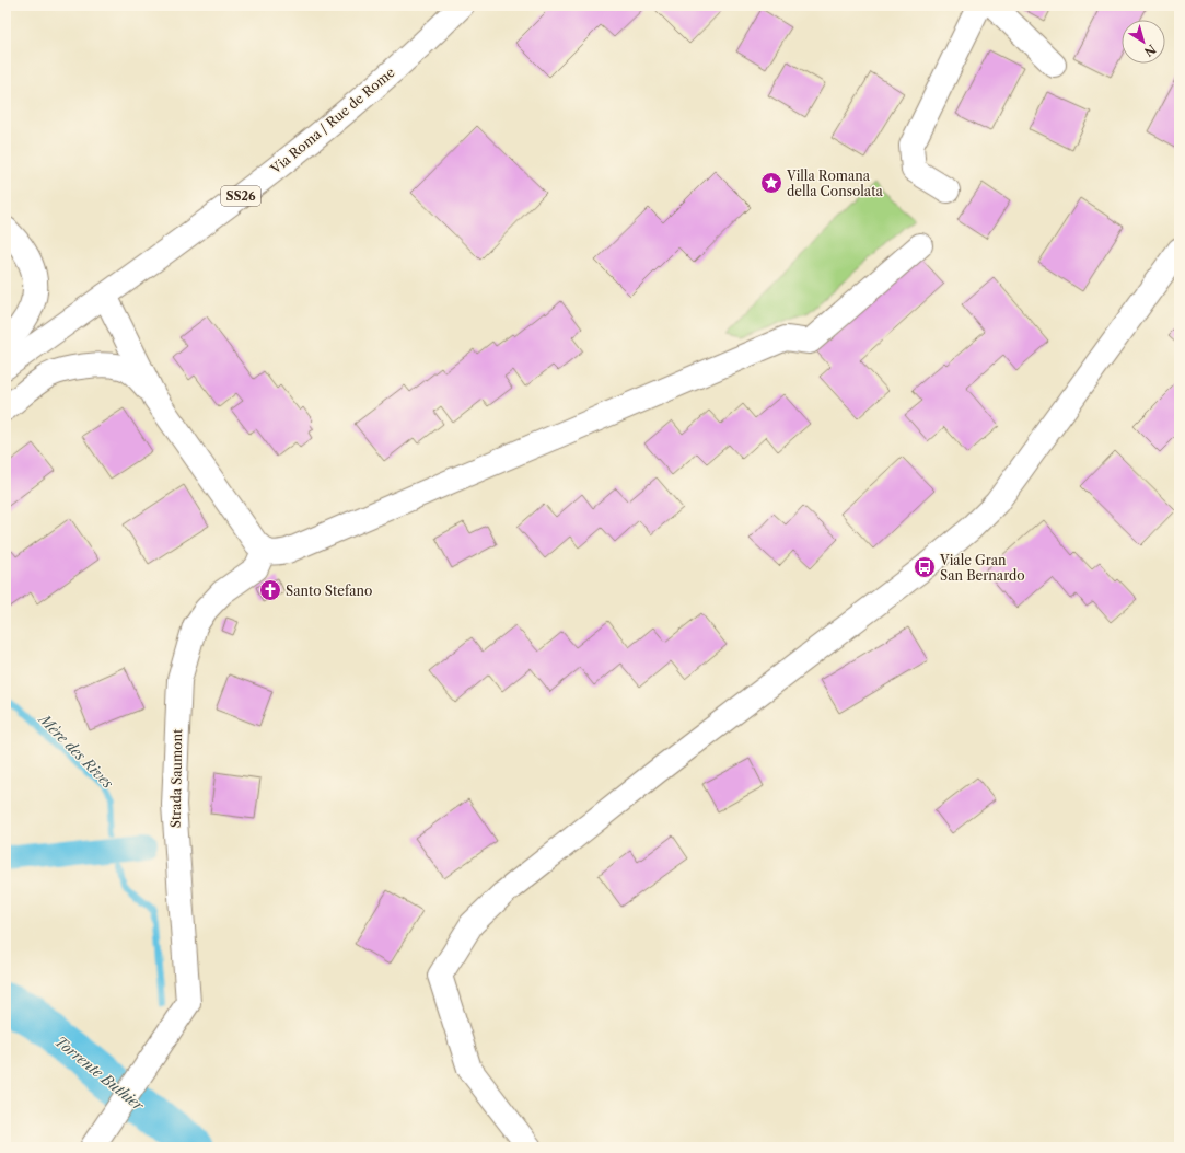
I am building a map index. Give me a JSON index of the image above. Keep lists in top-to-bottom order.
{
  "streets": {
    "street": ["Via Roma / Rue de Rome", "SS26", "Strada Saumont"]
  },
  "water": ["Mère des Rives", "Torrente Buthier"],
  "places": {
    "place": ["Villa Romana della Consolata"],
    "bus stop": ["Viale Gran San Bernardo"],
    "church": ["Santo Stefano"]
  },
  "north": "bottom right"
}
